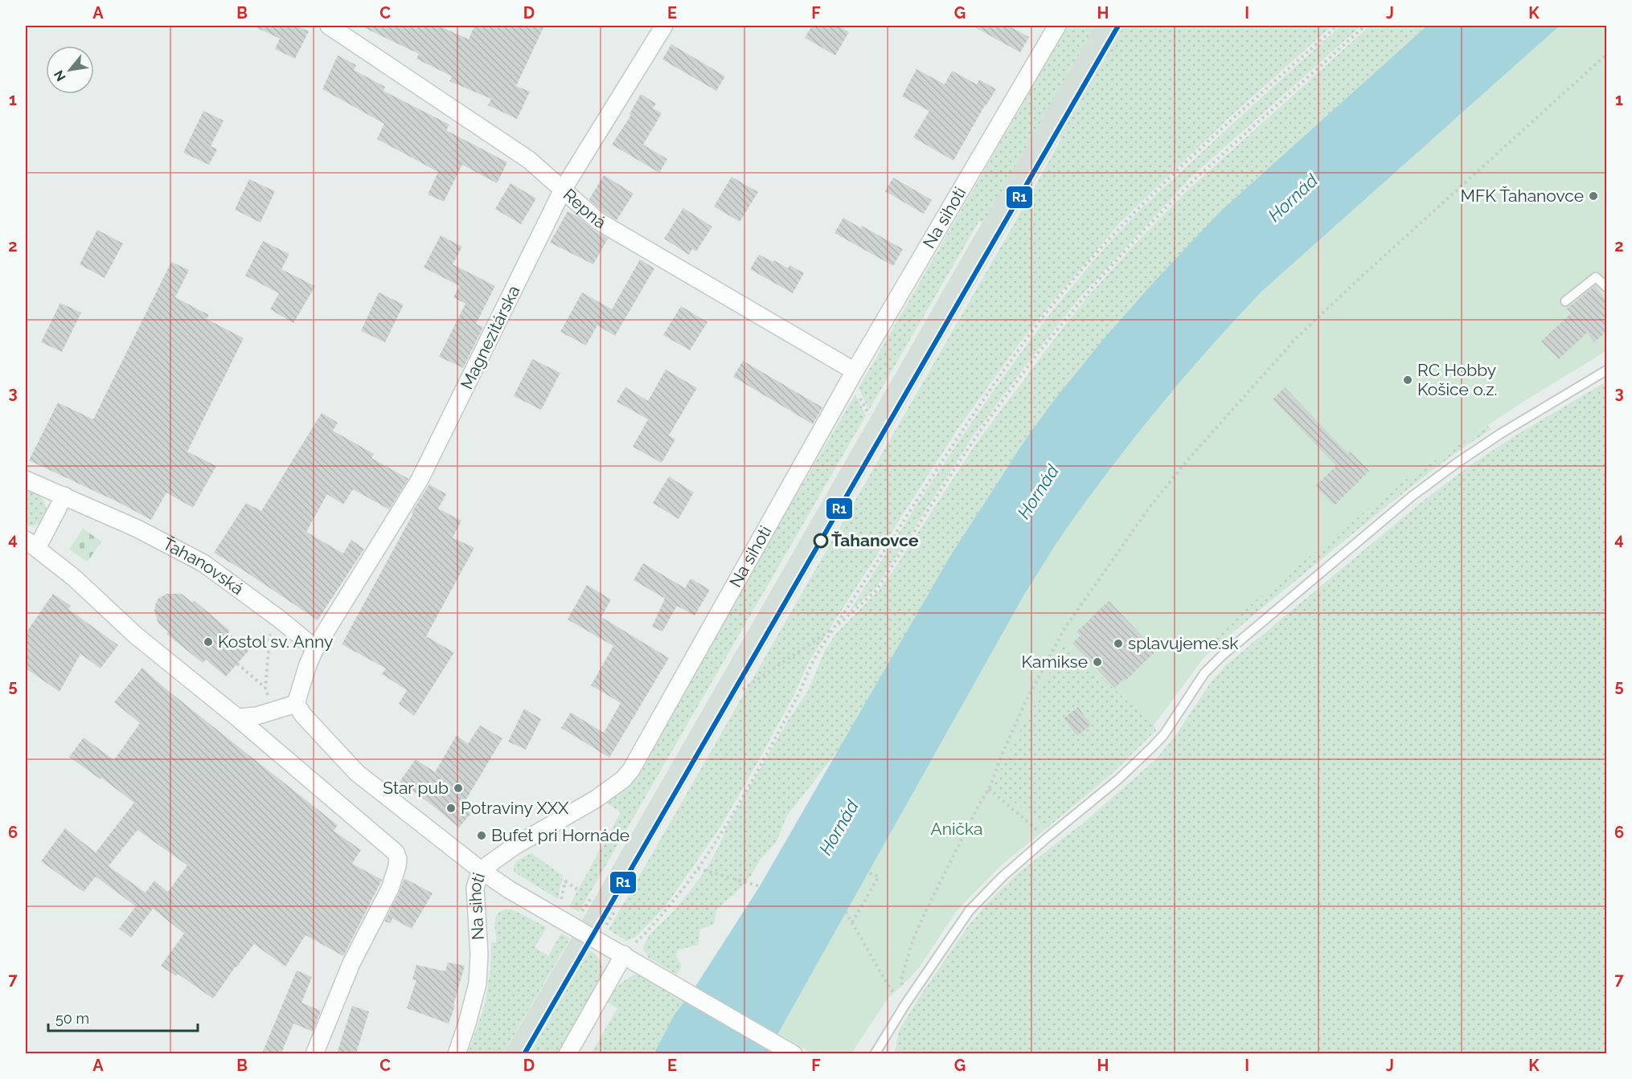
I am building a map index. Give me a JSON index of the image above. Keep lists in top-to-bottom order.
{
  "streets": {
    "street": [
      "Repná",
      "Na sihoti",
      "Magnezitárska",
      "Ťahanovská"
    ]
  },
  "crossings": [
    ["Repná", "Na sihoti"],
    ["Repná", "Magnezitárska"],
    ["Magnezitárska", "Ťahanovská"]
  ],
  "water": ["Hornád"],
  "parks": ["Anička"],
  "places": [
    "MFK Ťahanovce",
    "RC Hobby Košice o.z.",
    "Ťahanovce",
    "Kostol sv. Anny",
    "splavujeme.sk",
    "Kamikse",
    "Star pub",
    "Potraviny XXX",
    "Bufet pri Hornáde"
  ],
  "lines": ["transit line R1"],
  "scale_bar": "50 m",
  "north": "bottom left",
  "grid": {
    "columns": [
      "A",
      "B",
      "C",
      "D",
      "E",
      "F",
      "G",
      "H",
      "I",
      "J",
      "K"
    ],
    "rows": [
      "1",
      "2",
      "3",
      "4",
      "5",
      "6",
      "7"
    ]
  }
}
